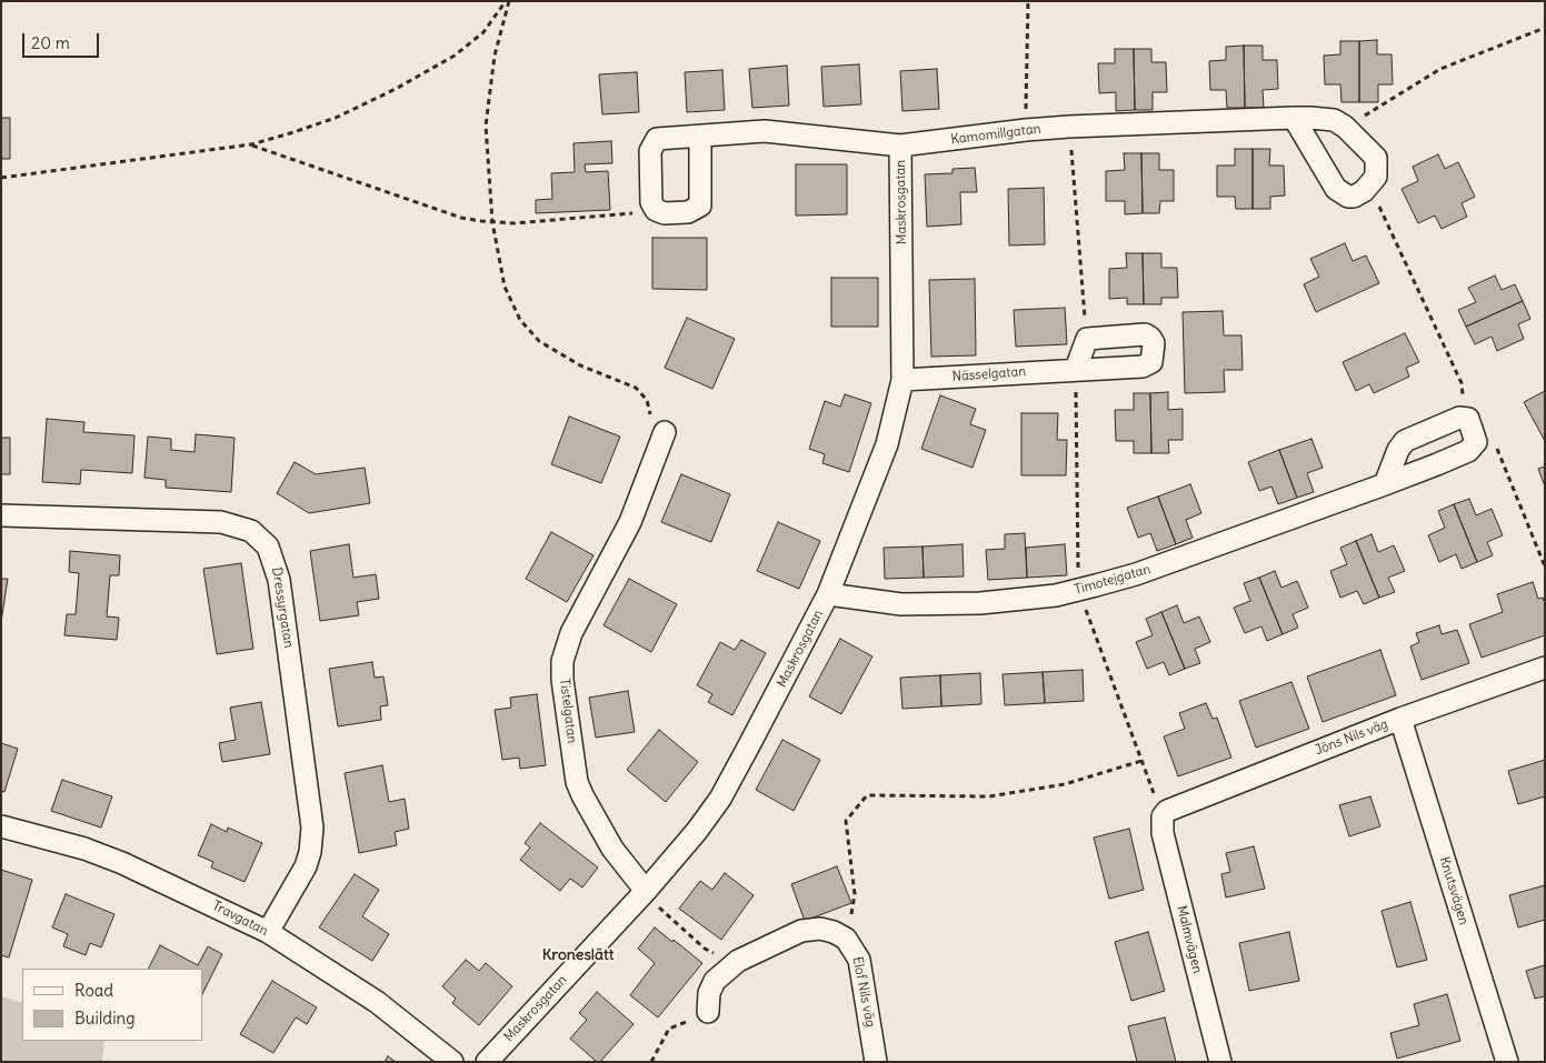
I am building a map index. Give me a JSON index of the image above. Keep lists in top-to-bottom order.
{
  "streets": {
    "street": [
      "Kamomillgatan",
      "Maskrosgatan",
      "Nässelgatan",
      "Timotejgatan",
      "Dressyrgatan",
      "Tistelgatan",
      "Jöns Nils väg",
      "Knutsvägen",
      "Travgatan",
      "Malmvägen",
      "Elof Nils väg"
    ]
  },
  "crossings": [
    ["Kamomillgatan", "Maskrosgatan"],
    ["Maskrosgatan", "Nässelgatan"],
    ["Maskrosgatan", "Timotejgatan"],
    ["Maskrosgatan", "Tistelgatan"],
    ["Dressyrgatan", "Travgatan"],
    ["Jöns Nils väg", "Knutsvägen"],
    ["Jöns Nils väg", "Malmvägen"]
  ],
  "districts": ["Kroneslätt"],
  "legend": ["Road", "Building"],
  "scale_bar": "20 m"
}
